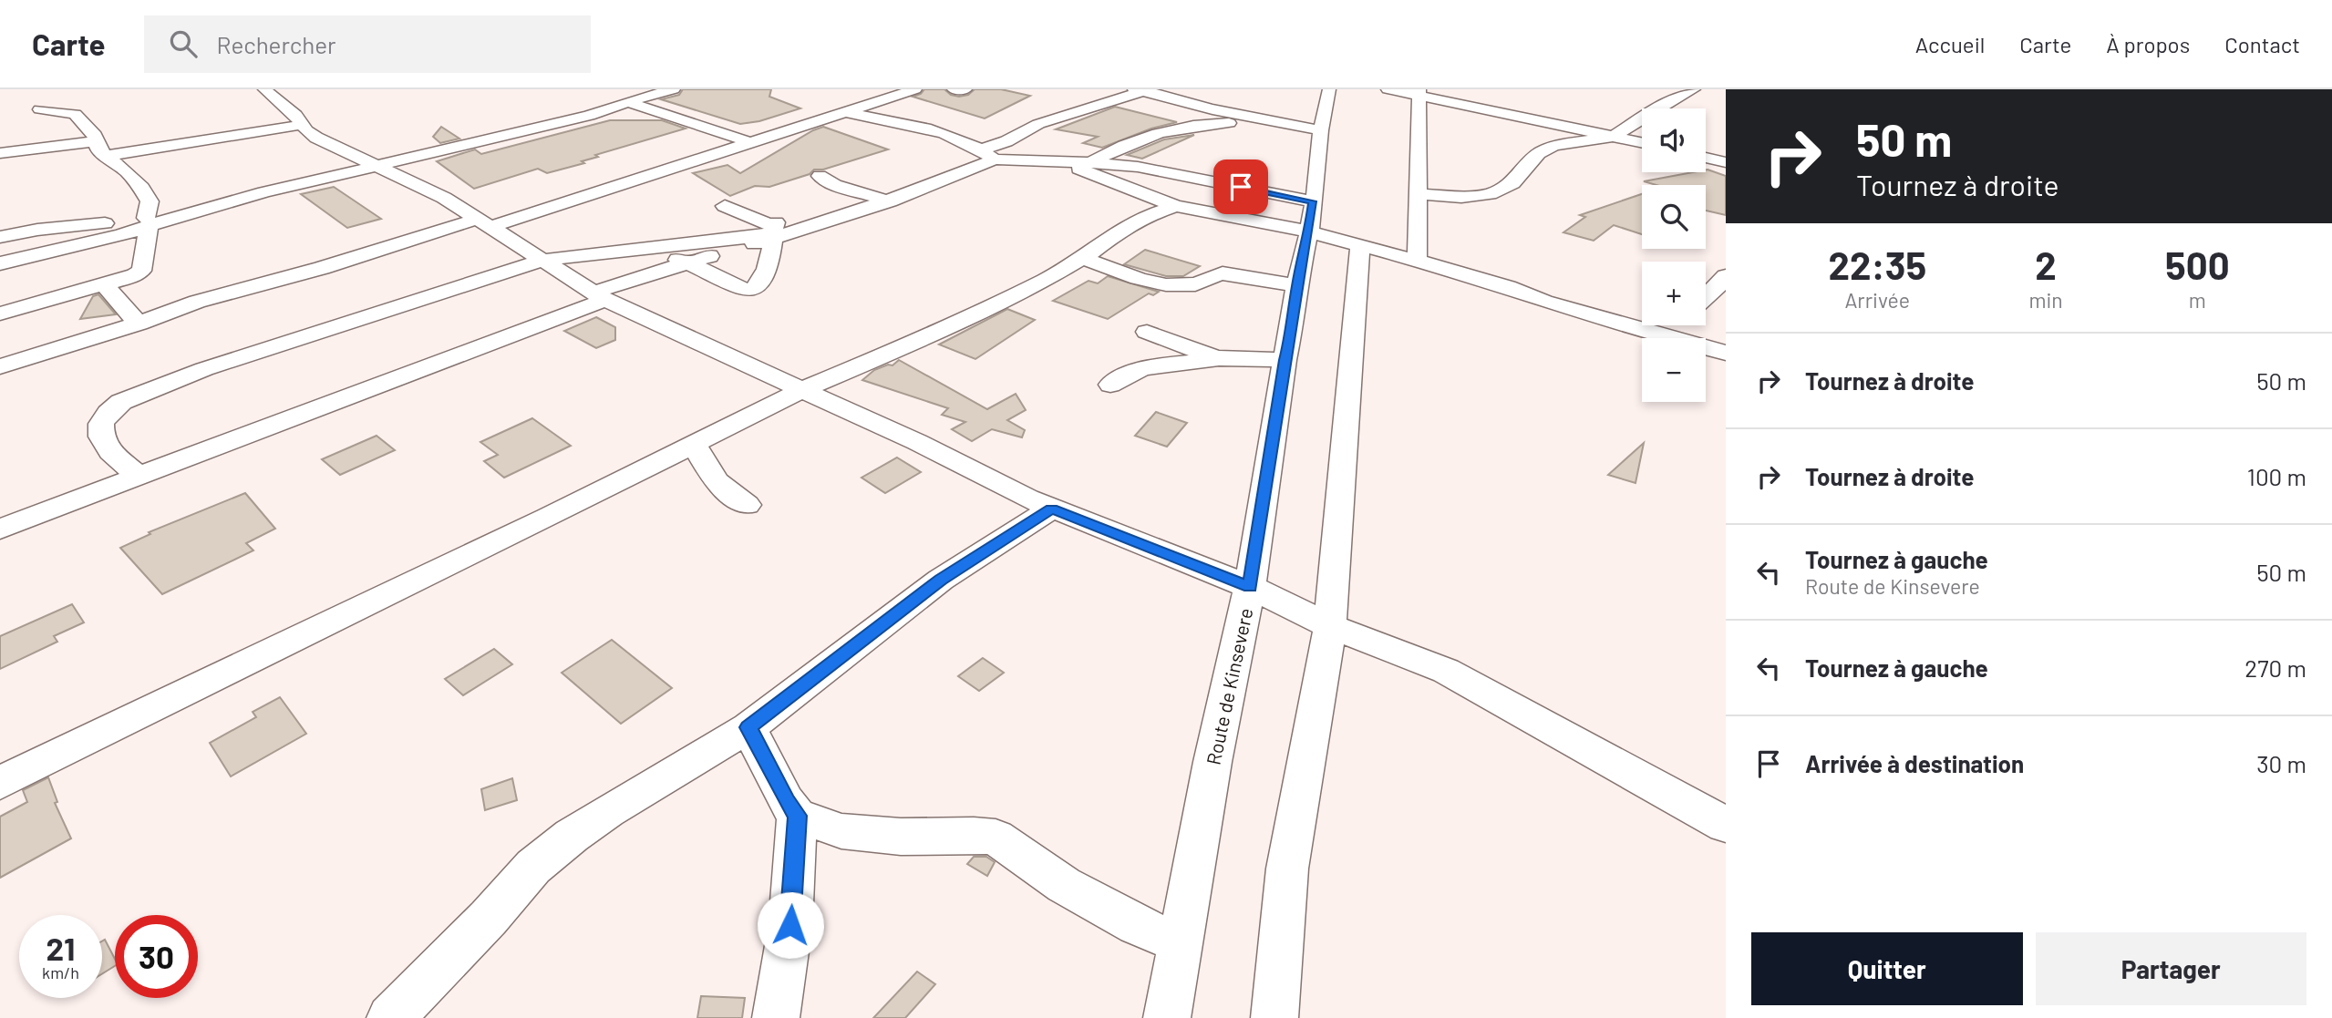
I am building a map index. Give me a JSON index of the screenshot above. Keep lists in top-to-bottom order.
{
  "streets": {
    "street": ["Route de Kinsevere"]
  },
  "page": {
    "header": "Carte",
    "search": "Rechercher",
    "nav": [
      "Accueil",
      "Carte",
      "À propos",
      "Contact"
    ],
    "turn": ["50 m", "Tournez à droite"],
    "map_buttons": ["+", "−"],
    "eta": [
      "22:35",
      "Arrivée",
      "2",
      "min",
      "500",
      "m"
    ],
    "list": [
      {
        "name": "Tournez à droite",
        "value": "50 m"
      },
      {
        "name": "Tournez à droite",
        "value": "100 m"
      },
      {
        "name": "Tournez à gauche",
        "note": "Route de Kinsevere",
        "value": "50 m"
      },
      {
        "name": "Tournez à gauche",
        "value": "270 m"
      },
      {
        "name": "Arrivée à destination",
        "value": "30 m"
      }
    ],
    "speed": "21 km/h",
    "limit": "30",
    "buttons": ["Quitter", "Partager"]
  }
}
